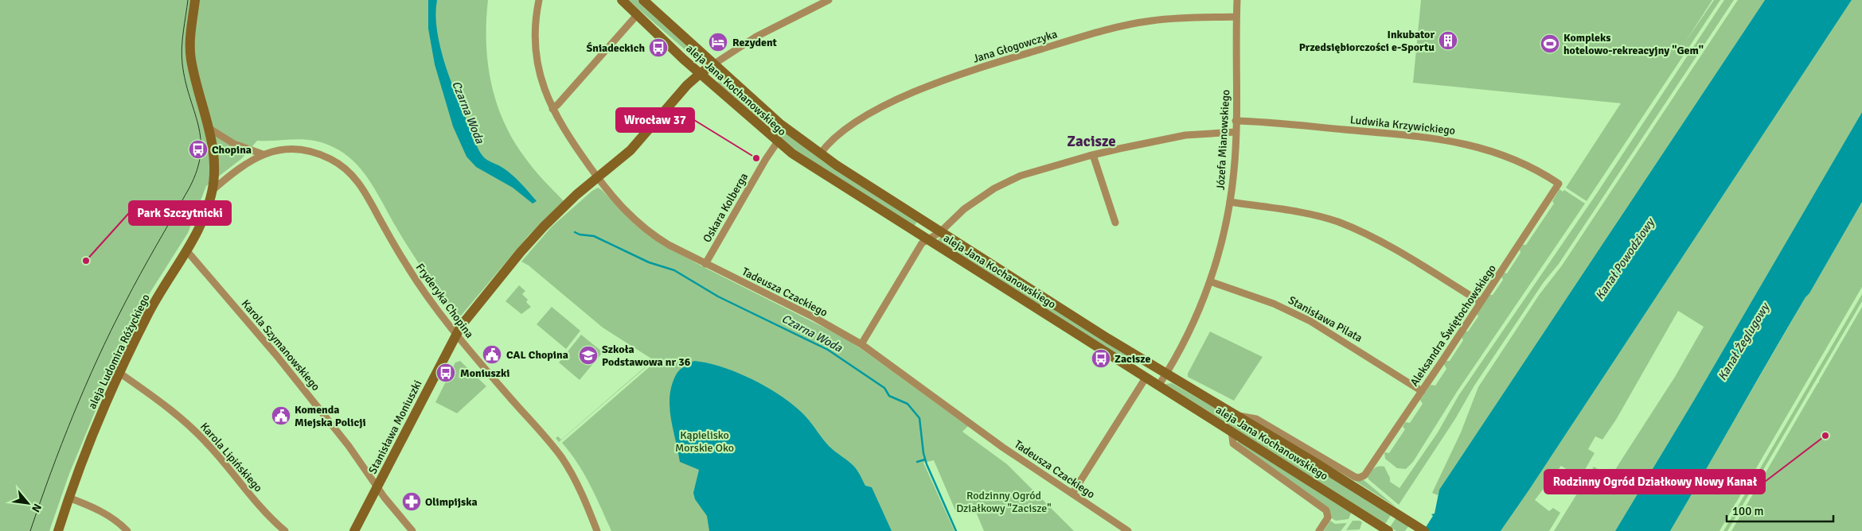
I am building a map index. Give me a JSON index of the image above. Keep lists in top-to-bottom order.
{
  "streets": {
    "main road": ["aleja Jana Kochanowskiego", "aleja Ludomira Różyckiego", "Stanisława Moniuszki"],
    "street": [
      "Jana Głogowczyka",
      "Ludwika Krzywickiego",
      "Józefa Mianowskiego",
      "Oskara Kolberga",
      "Tadeusza Czackiego",
      "Fryderyka Chopina",
      "Stanisława Pilata",
      "Aleksandra Świętochowskiego",
      "Karola Szymanowskiego",
      "Karola Lipińskiego"
    ]
  },
  "crossings": [
    ["Jana Głogowczyka", "aleja Jana Kochanowskiego"],
    ["Jana Głogowczyka", "Józefa Mianowskiego"],
    ["aleja Jana Kochanowskiego", "Józefa Mianowskiego"],
    ["aleja Jana Kochanowskiego", "Oskara Kolberga"],
    ["aleja Jana Kochanowskiego", "Aleksandra Świętochowskiego"],
    ["aleja Jana Kochanowskiego", "Stanisława Moniuszki"],
    ["Ludwika Krzywickiego", "Józefa Mianowskiego"],
    ["Ludwika Krzywickiego", "Aleksandra Świętochowskiego"],
    ["Józefa Mianowskiego", "Stanisława Pilata"],
    ["Oskara Kolberga", "Tadeusza Czackiego"],
    ["Tadeusza Czackiego", "Stanisława Moniuszki"],
    ["Fryderyka Chopina", "aleja Ludomira Różyckiego"],
    ["Fryderyka Chopina", "Stanisława Moniuszki"],
    ["Stanisława Pilata", "Aleksandra Świętochowskiego"],
    ["Karola Szymanowskiego", "aleja Ludomira Różyckiego"],
    ["Karola Szymanowskiego", "Stanisława Moniuszki"],
    ["aleja Ludomira Różyckiego", "Karola Lipińskiego"]
  ],
  "districts": ["Zacisze"],
  "water": ["Czarna Woda", "Kanał Powodziowy", "Kanał Żeglugowy"],
  "parks": ["Kąpielisko Morskie Oko", "Rodzinny Ogród Działkowy \"Zacisze\""],
  "places": {
    "building": ["Inkubator Przedsiębiorczości e-Sportu"],
    "hotel": ["Rezydent"],
    "sports": ["Kompleks hotelowo-rekreacyjny \"Gem\""],
    "bus stop": [
      "Śniadeckich",
      "Chopina",
      "Zacisze",
      "Moniuszki"
    ],
    "other": ["Wrocław 37", "Park Szczytnicki", "Rodzinny Ogród Działkowy Nowy Kanał"],
    "public building": ["CAL Chopina", "Komenda Miejska Policji"],
    "school or university": ["Szkoła Podstawowa nr 36"],
    "pharmacy": ["Olimpijska"]
  },
  "scale_bar": "100 m",
  "north": "bottom right"
}
